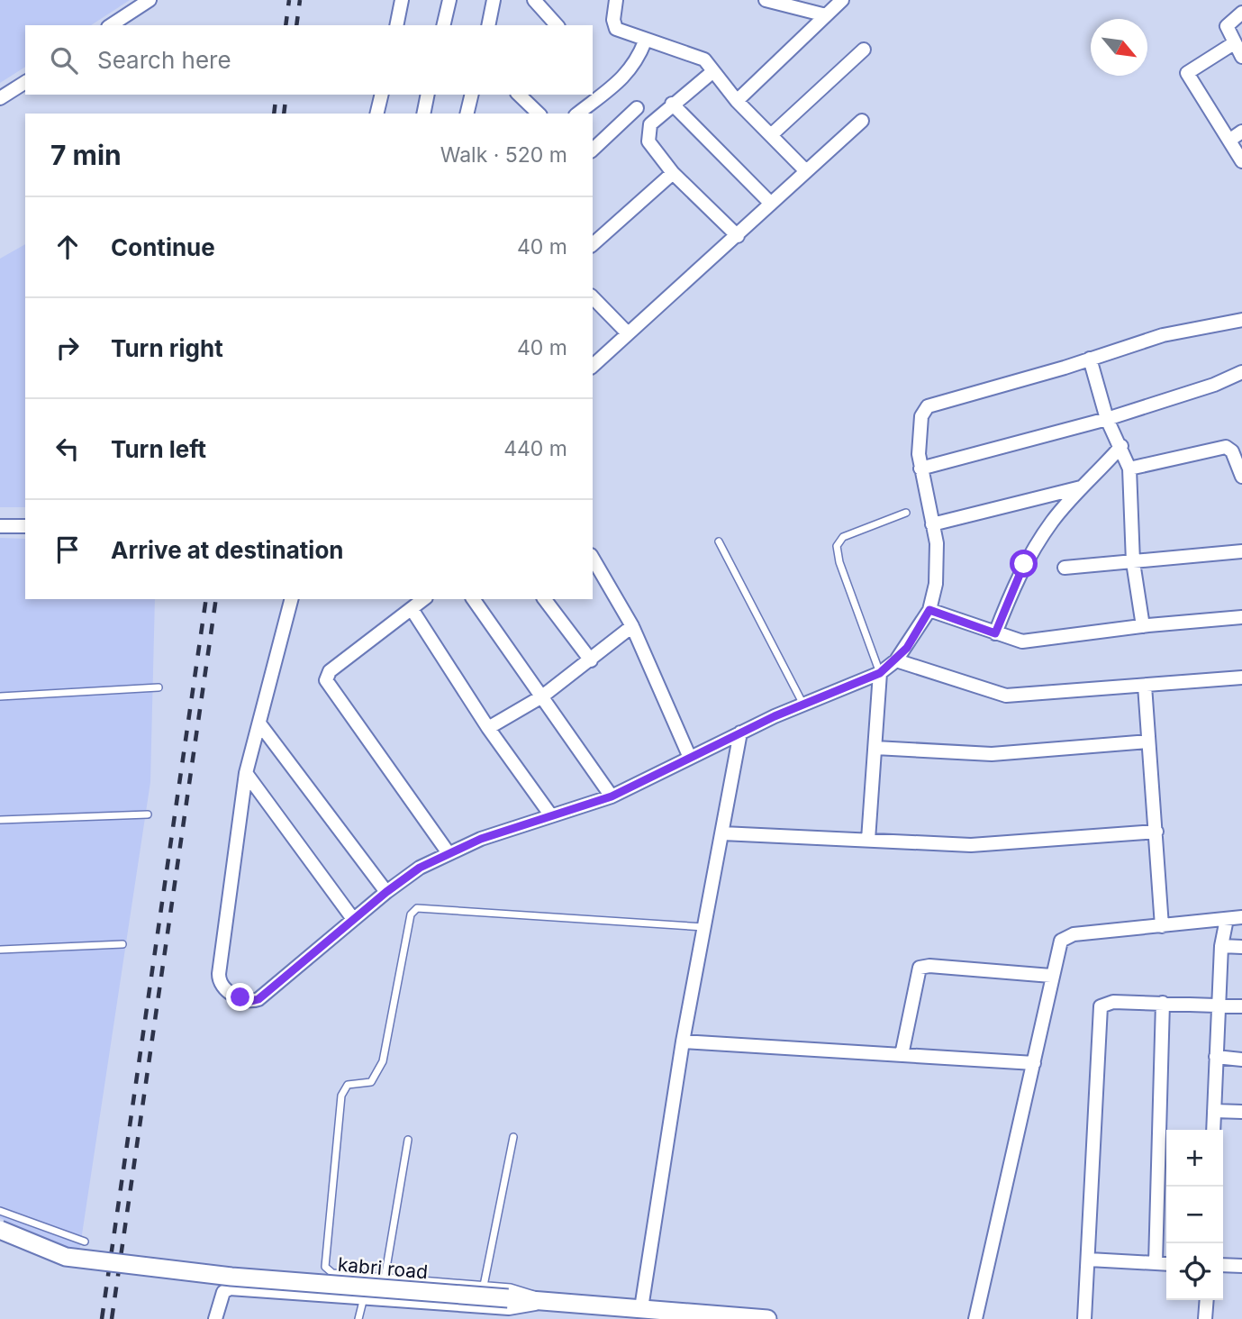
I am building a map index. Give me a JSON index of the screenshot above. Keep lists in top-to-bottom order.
{
  "streets": {
    "street": ["kabri road"]
  },
  "north": "bottom right",
  "page": {
    "search": "Search here",
    "heading": ["7 min", "Walk · 520 m"],
    "list": [
      ["Continue", "40 m"],
      ["Turn right", "40 m"],
      ["Turn left", "440 m"],
      "Arrive at destination"
    ],
    "map_buttons": ["+", "−"]
  }
}
